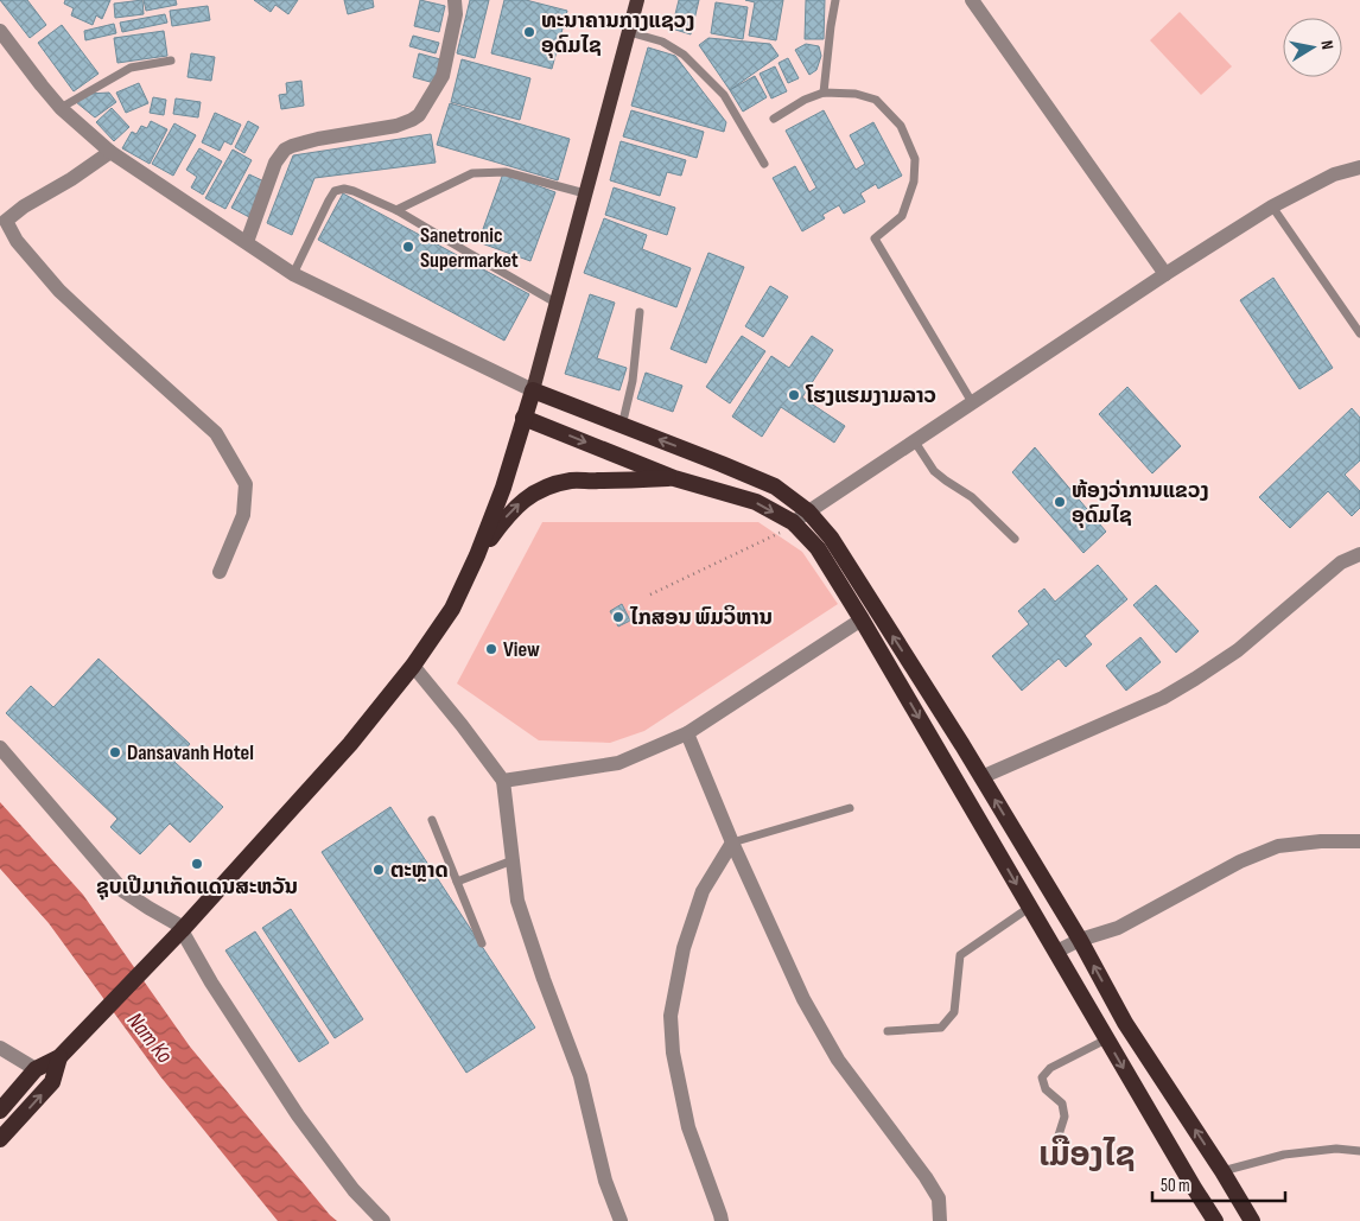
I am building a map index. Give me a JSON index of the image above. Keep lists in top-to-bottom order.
{
  "districts": ["ເມືອງໄຊ"],
  "water": ["Nam Ko"],
  "places": [
    "ທະນາຄານກາງແຊວງ ອຸດົມໄຊ",
    "Sanetronic Supermarket",
    "ໂຮງແຮມງາມລາວ",
    "ຫ້ອງວ່າການແຂວງ ອຸດົມໄຊ",
    "ໄກສອນ ພົມວິຫານ",
    "View",
    "Dansavanh Hotel",
    "ຊຸບເປີມາເກັດແດນສະຫວັນ",
    "ຕະຫຼາດ"
  ],
  "scale_bar": "50 m",
  "north": "right"
}
